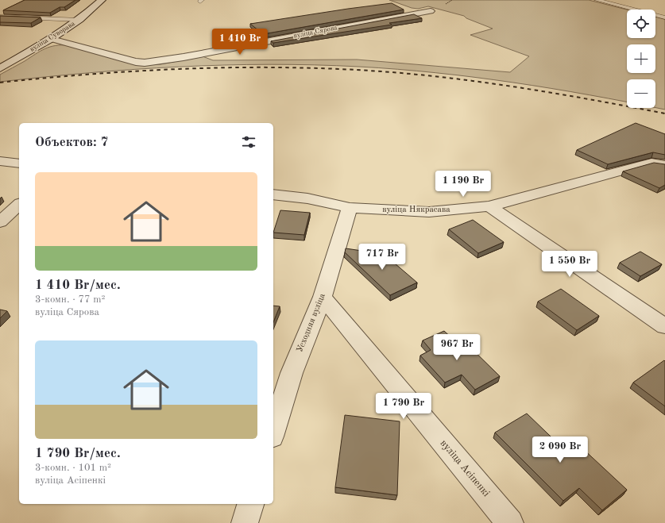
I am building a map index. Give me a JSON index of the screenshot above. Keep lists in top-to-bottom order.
{
  "streets": {
    "street": [
      "вуліца Сярова",
      "вуліца Суворава",
      "вуліца Някрасава",
      "Усходняя вуліца",
      "вуліца Асіпенкі"
    ]
  },
  "crossings": [
    ["вуліца Сярова", "вуліца Суворава"],
    ["вуліца Някрасава", "Усходняя вуліца"],
    ["Усходняя вуліца", "вуліца Асіпенкі"]
  ],
  "page": {
    "map_buttons": ["+", "−"],
    "price": [
      "1 410 Br",
      "1 190 Br",
      "717 Br",
      "1 550 Br",
      "967 Br",
      "1 790 Br",
      "2 090 Br"
    ],
    "heading": "Объектов: 7",
    "list": [
      {
        "name": "1 410 Br/мес.",
        "note": "3-комн. · 77 m² · вуліца Сярова"
      },
      {
        "name": "1 790 Br/мес.",
        "note": "3-комн. · 101 m² · вуліца Асіпенкі"
      }
    ]
  }
}
